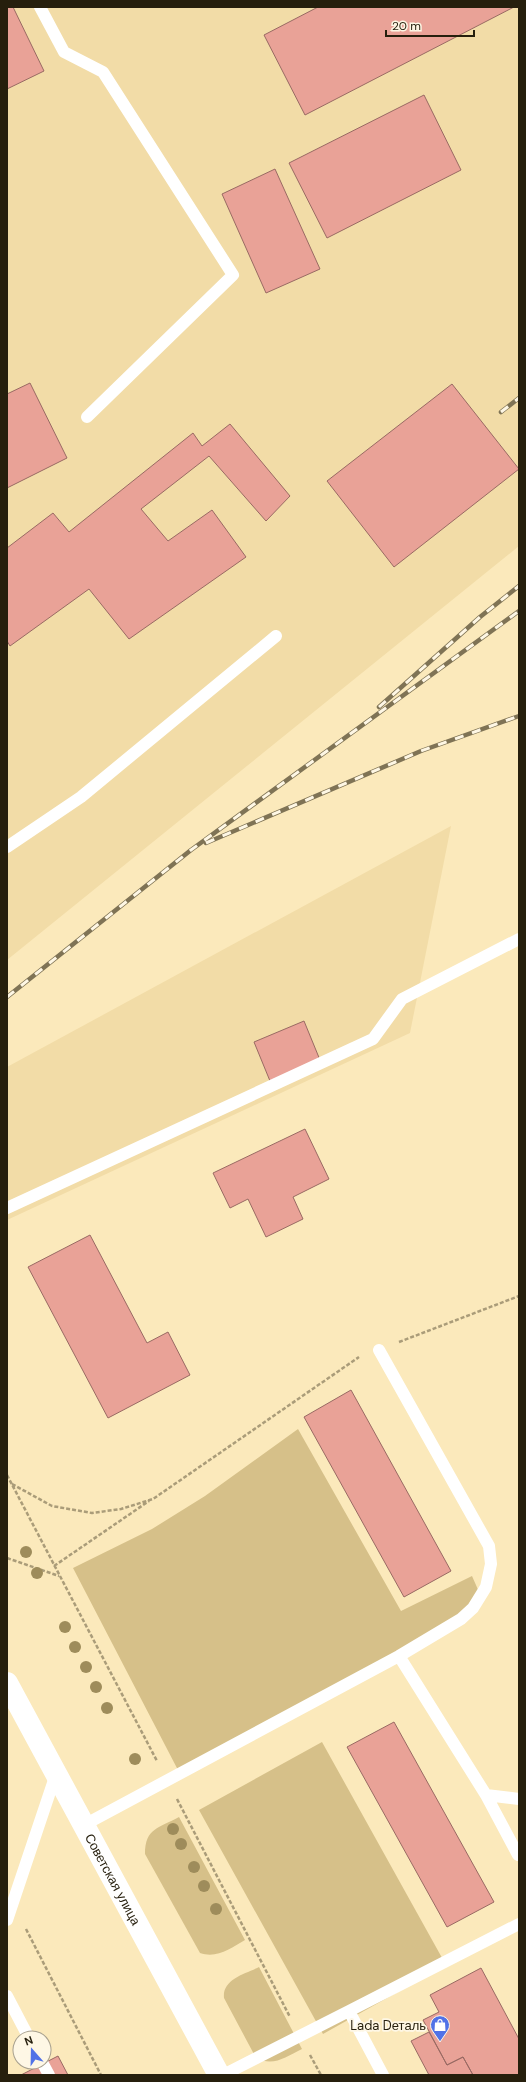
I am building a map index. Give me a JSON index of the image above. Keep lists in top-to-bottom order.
{
  "streets": {
    "main road": ["Советская улица"]
  },
  "places": {
    "shop": ["Lada Dеталь"]
  },
  "scale_bar": "20 m",
  "north": "top"
}
